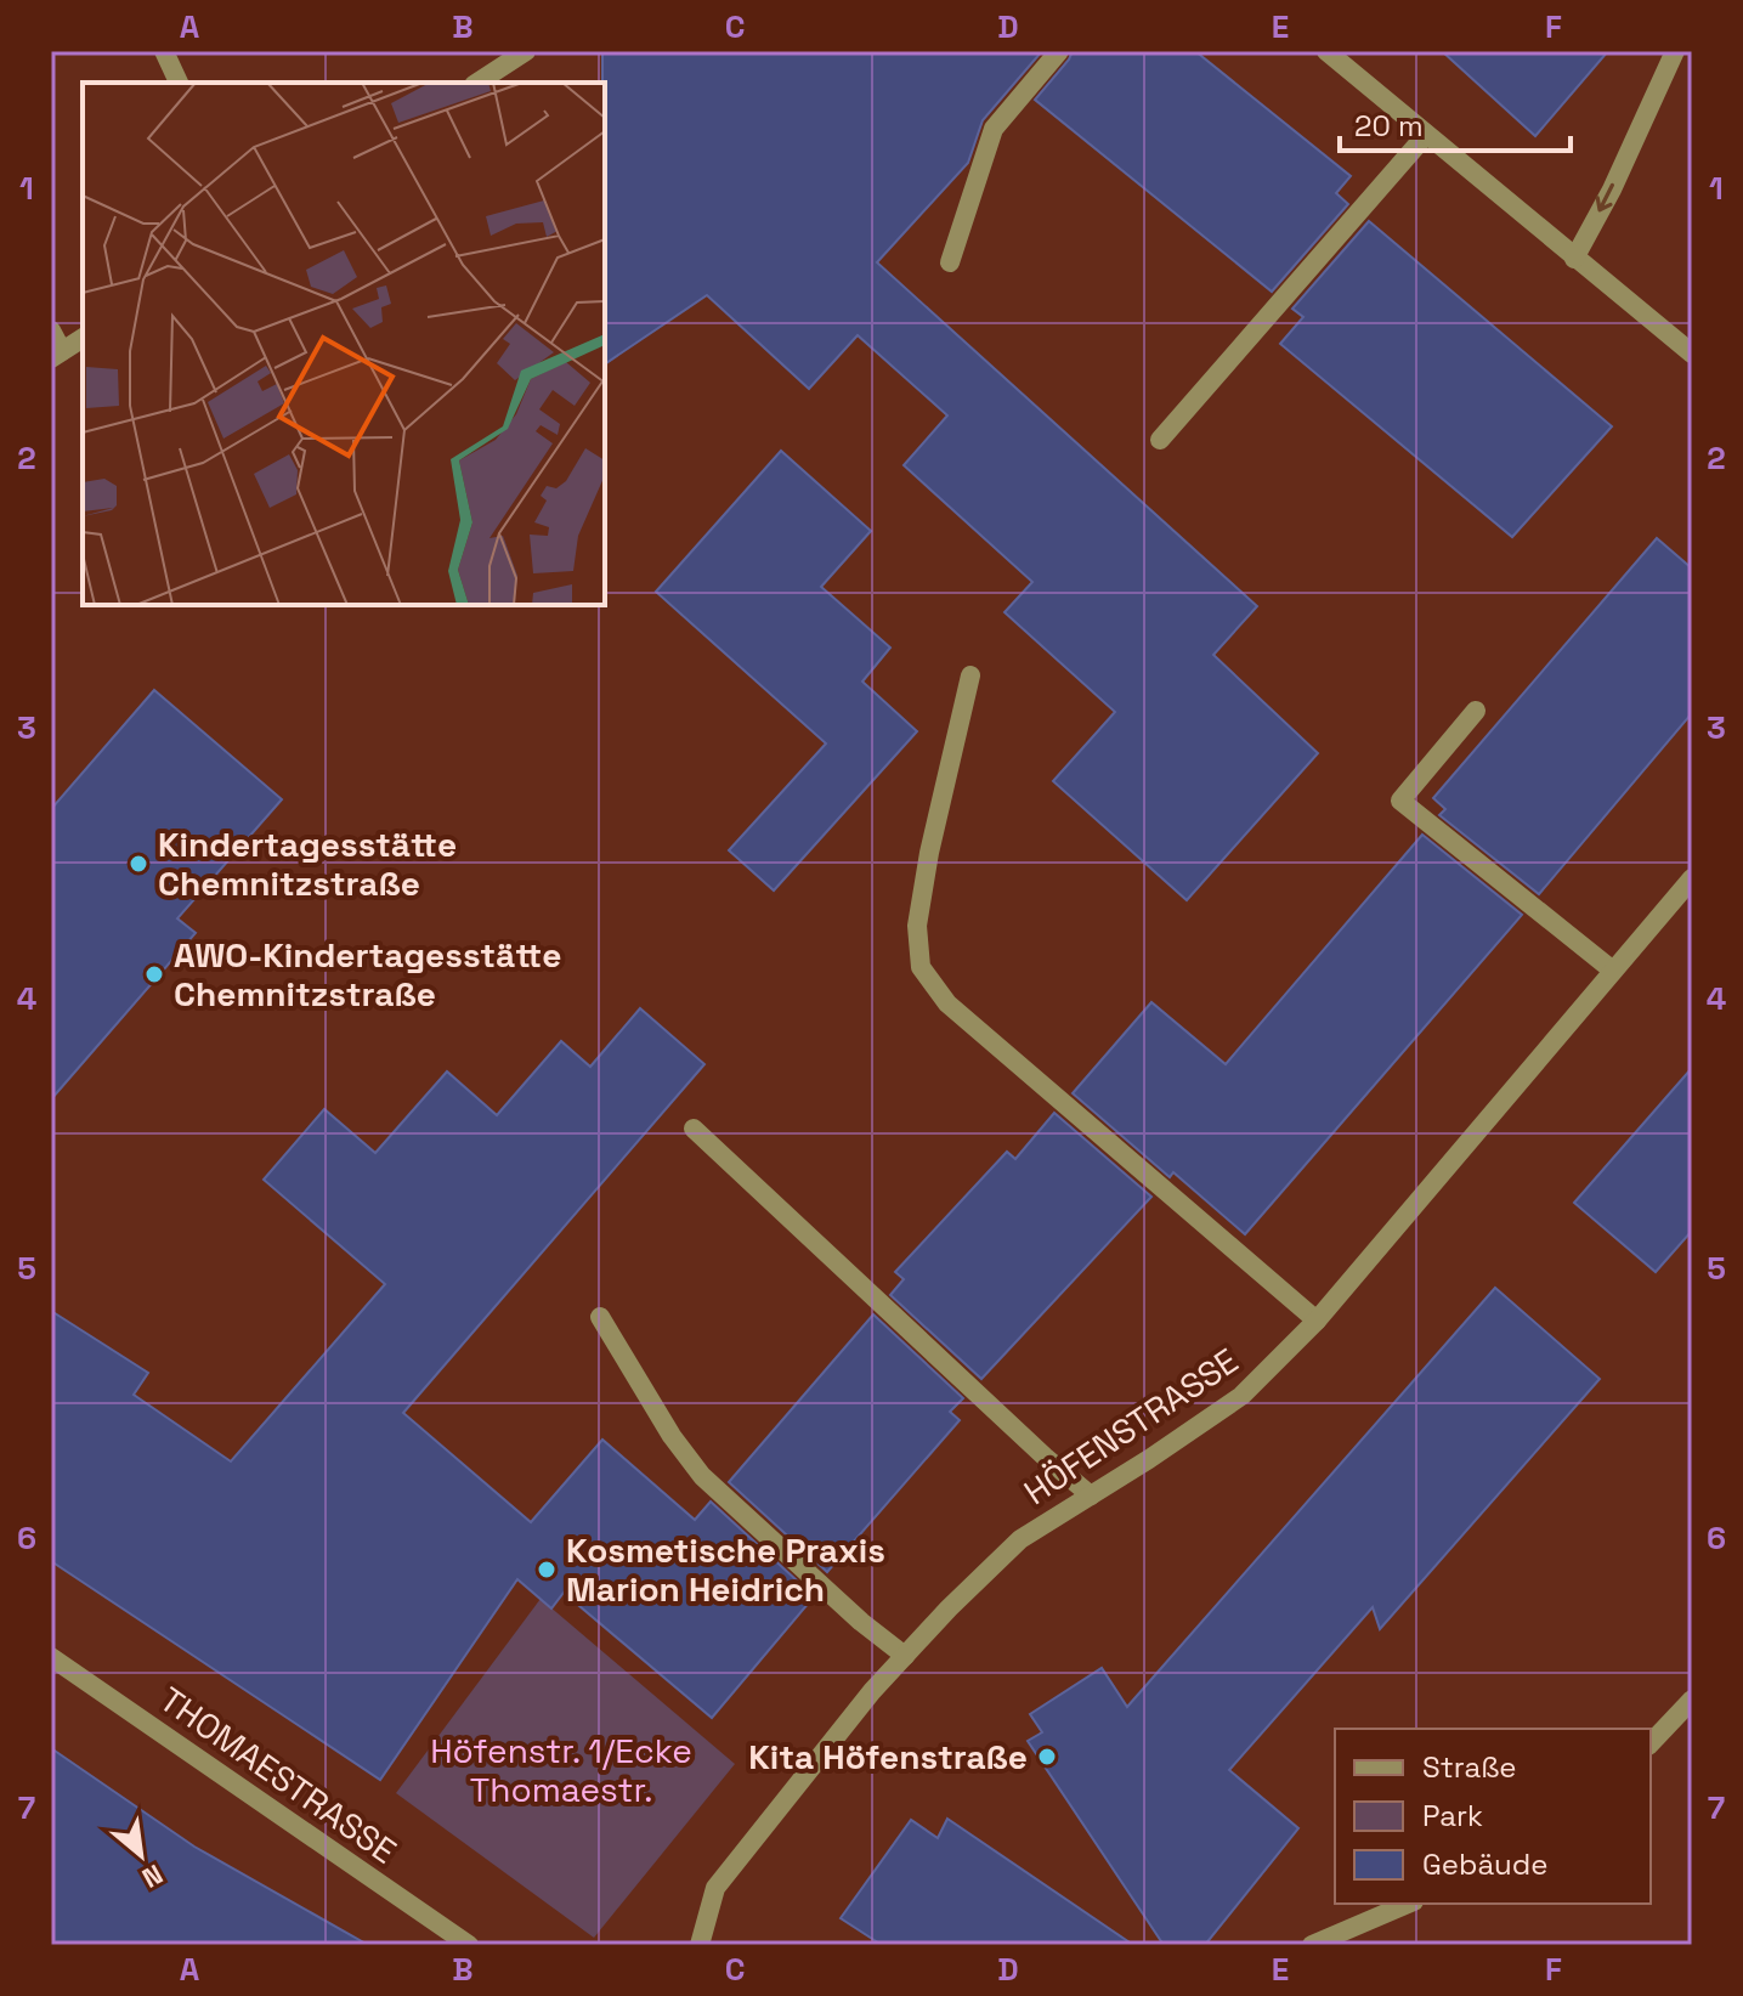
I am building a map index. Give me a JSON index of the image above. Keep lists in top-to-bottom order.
{
  "streets": {
    "street": ["HÖFENSTRASSE", "THOMAESTRASSE"]
  },
  "parks": ["Höfenstr. 1/Ecke Thomaestr."],
  "places": [
    "Kindertagesstätte Chemnitzstraße",
    "AWO-Kindertagesstätte Chemnitzstraße",
    "Kosmetische Praxis Marion Heidrich",
    "Kita Höfenstraße"
  ],
  "legend": ["Straße", "Park", "Gebäude"],
  "scale_bar": "20 m",
  "north": "bottom right",
  "grid": {
    "columns": [
      "A",
      "B",
      "C",
      "D",
      "E",
      "F"
    ],
    "rows": [
      "1",
      "2",
      "3",
      "4",
      "5",
      "6",
      "7"
    ]
  }
}
